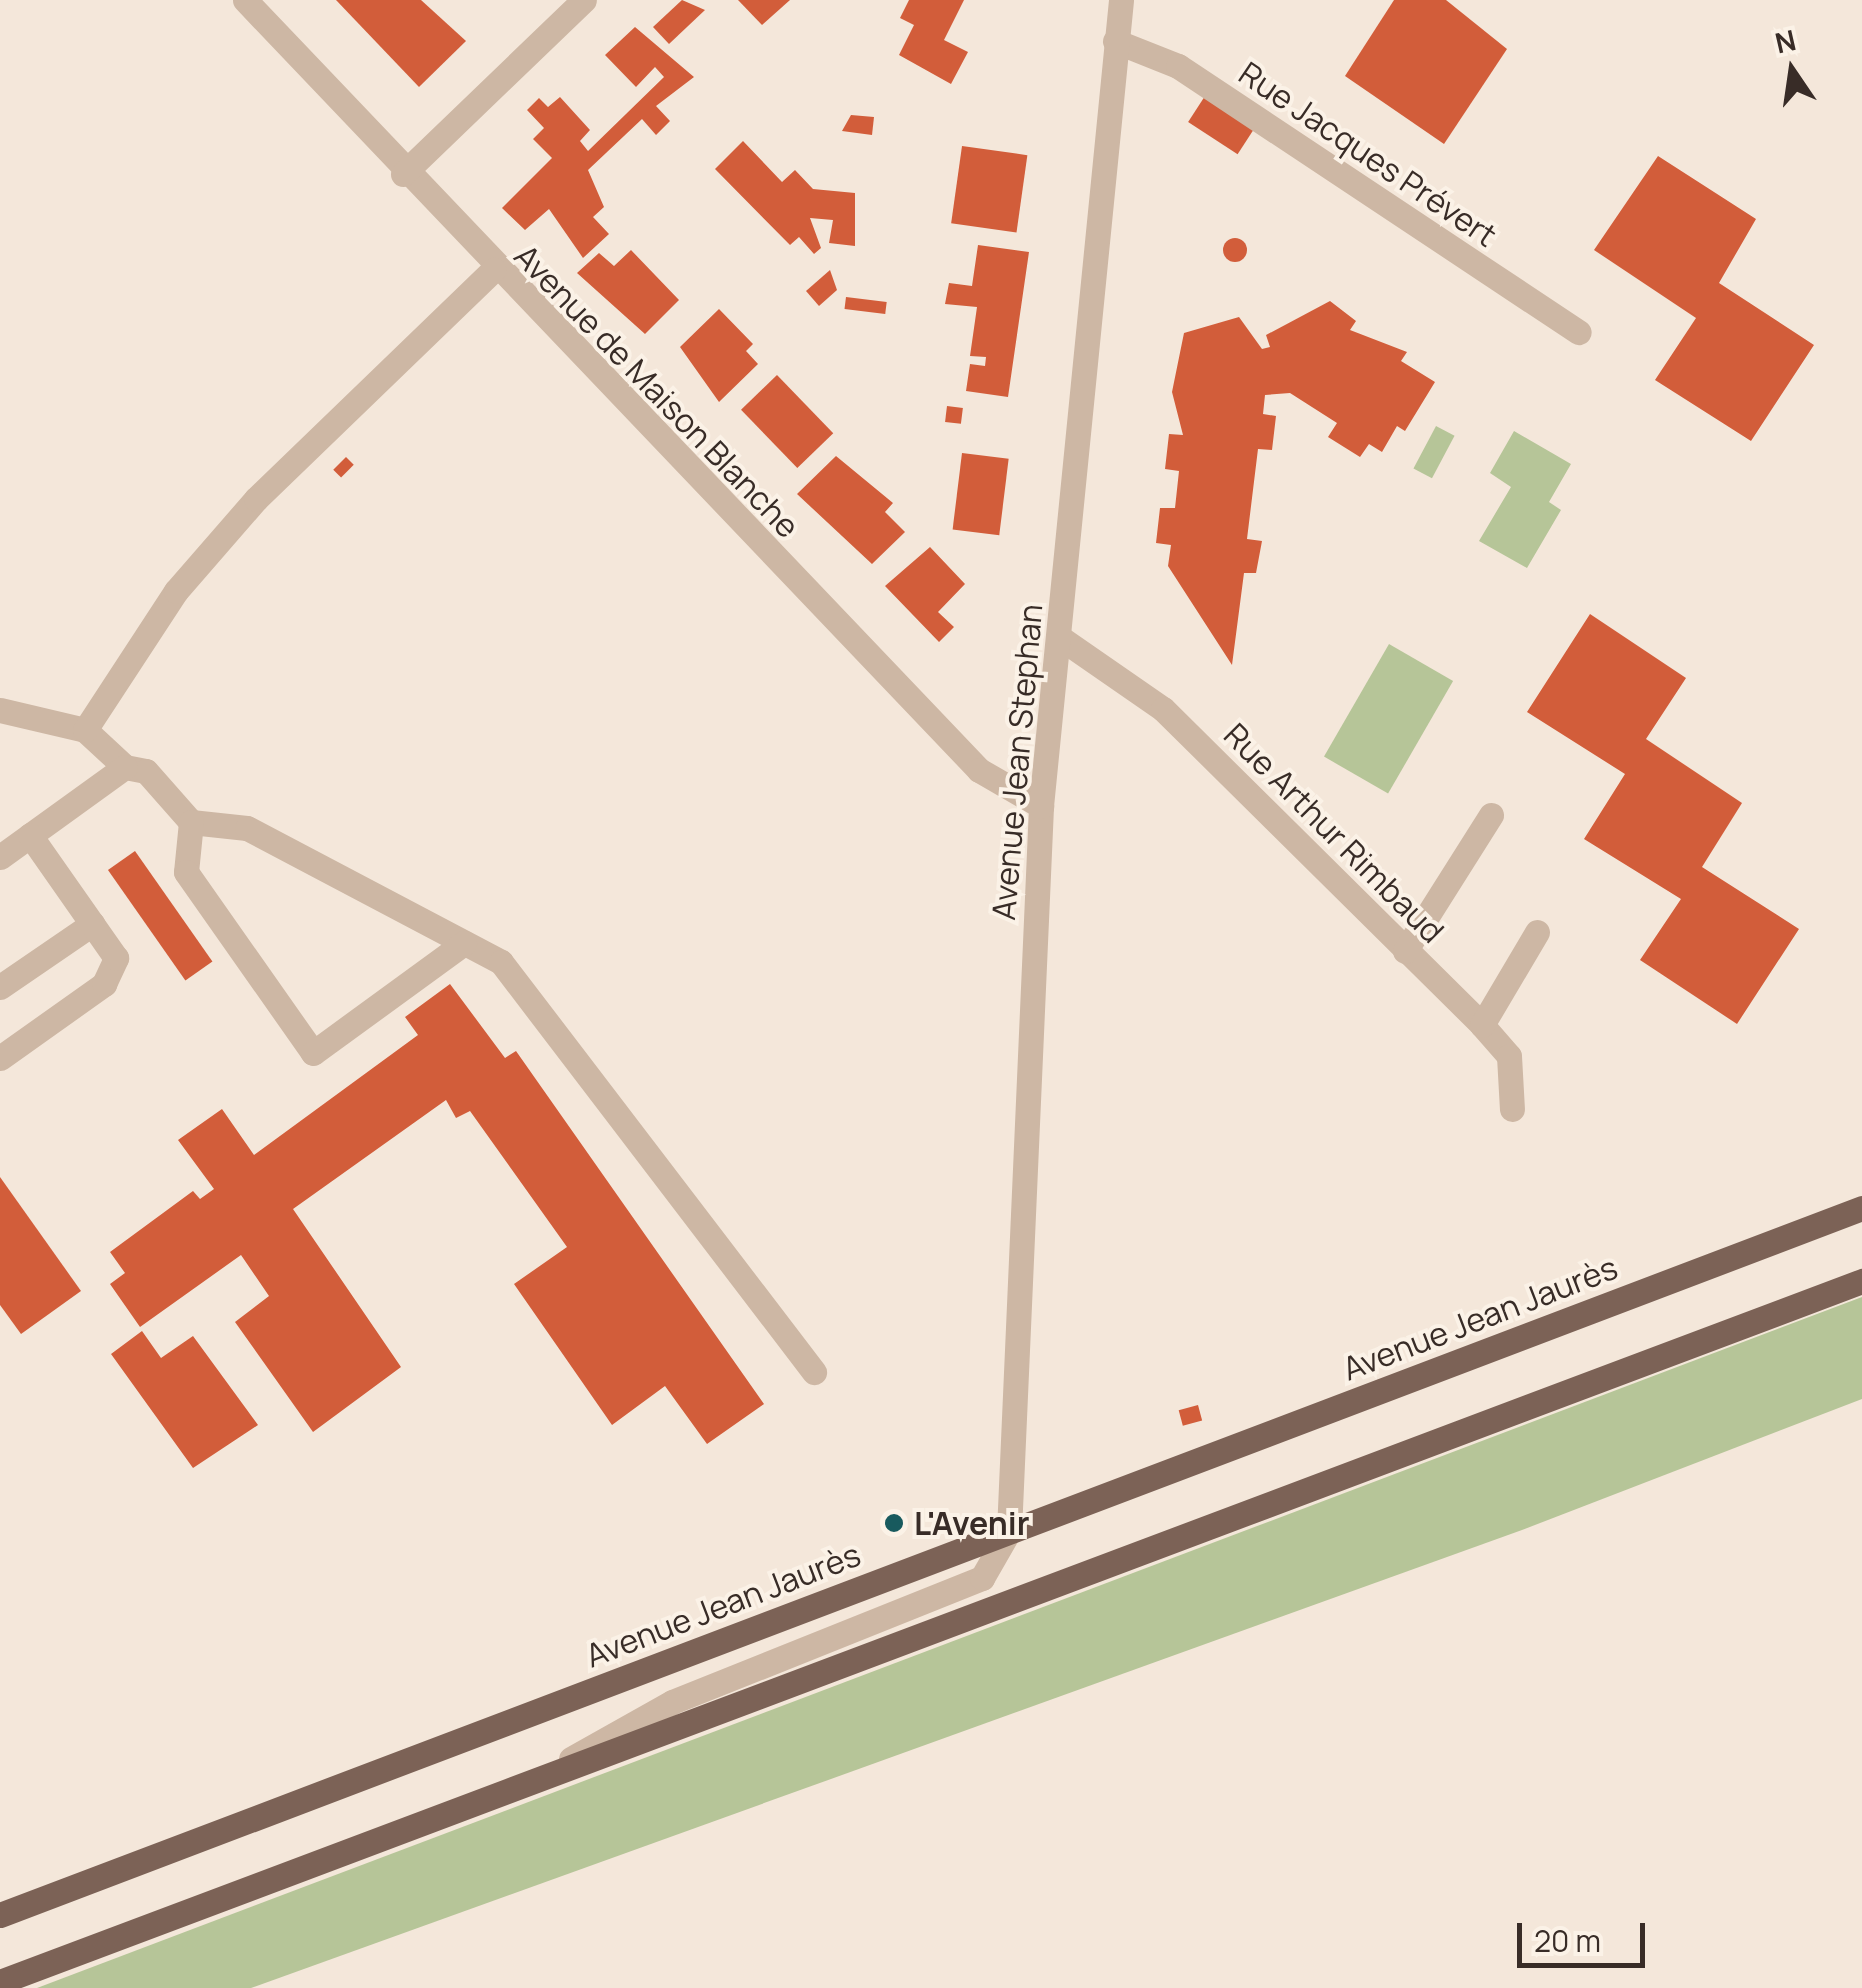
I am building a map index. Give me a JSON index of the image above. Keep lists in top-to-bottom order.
{
  "streets": {
    "main road": ["Avenue Jean Jaurès"],
    "street": [
      "Rue Jacques Prévert",
      "Avenue de Maison Blanche",
      "Avenue Jean Stephan",
      "Rue Arthur Rimbaud"
    ]
  },
  "crossings": [
    ["Rue Jacques Prévert", "Avenue Jean Stephan"],
    ["Avenue de Maison Blanche", "Avenue Jean Stephan"],
    ["Avenue Jean Stephan", "Rue Arthur Rimbaud"],
    ["Avenue Jean Stephan", "Avenue Jean Jaurès"]
  ],
  "places": ["L'Avenir"],
  "scale_bar": "20 m",
  "north": "top"
}
